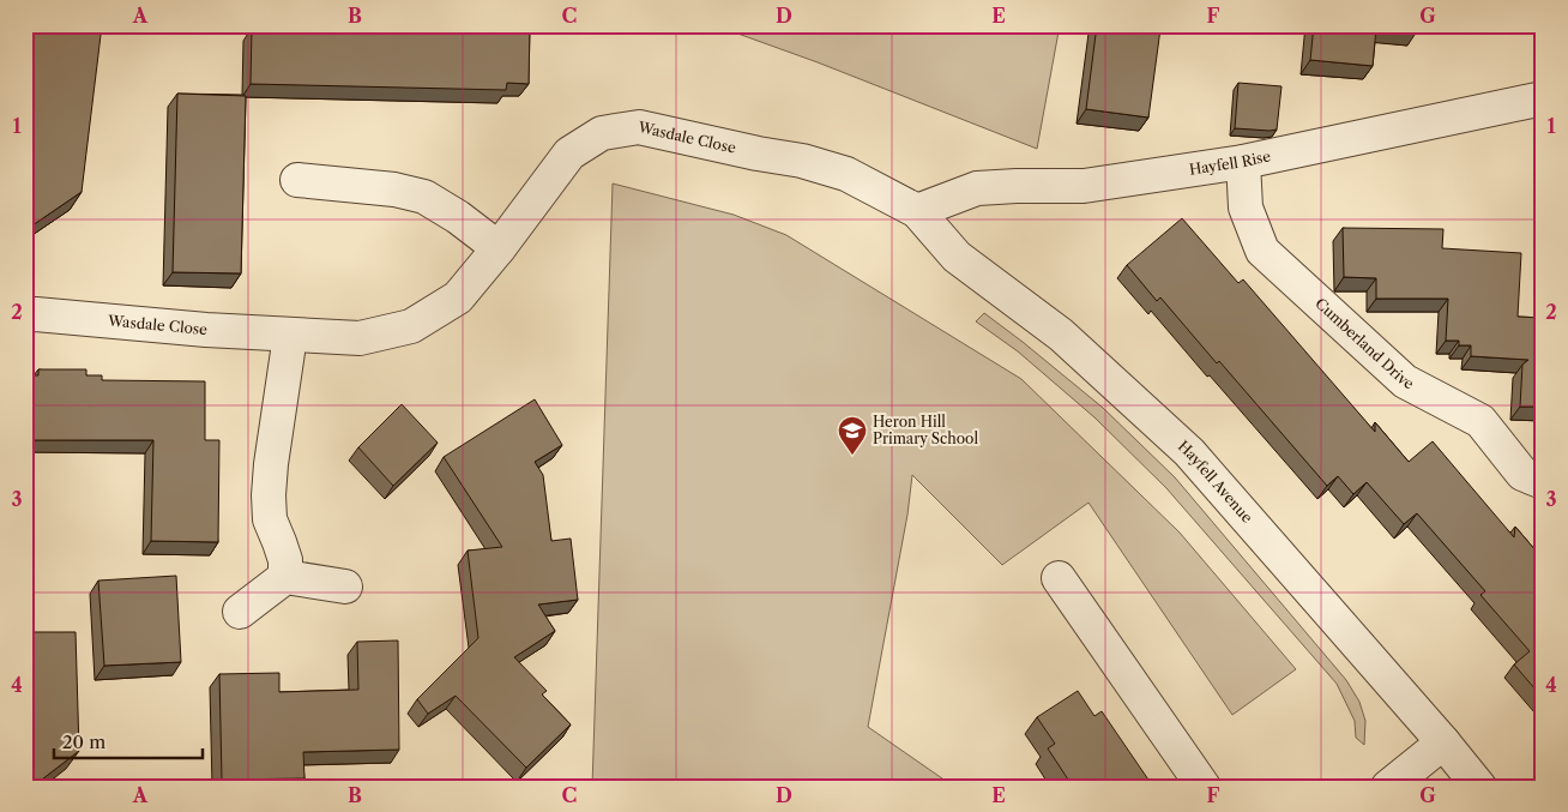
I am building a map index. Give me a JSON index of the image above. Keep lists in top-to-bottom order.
{
  "streets": {
    "street": [
      "Wasdale Close",
      "Hayfell Rise",
      "Cumberland Drive",
      "Hayfell Avenue"
    ]
  },
  "crossings": [
    ["Wasdale Close", "Hayfell Rise"],
    ["Wasdale Close", "Hayfell Avenue"],
    ["Hayfell Rise", "Cumberland Drive"],
    ["Hayfell Rise", "Hayfell Avenue"]
  ],
  "places": {
    "school or university": ["Heron Hill Primary School"]
  },
  "scale_bar": "20 m",
  "grid": {
    "columns": [
      "A",
      "B",
      "C",
      "D",
      "E",
      "F",
      "G"
    ],
    "rows": [
      "1",
      "2",
      "3",
      "4"
    ]
  }
}
